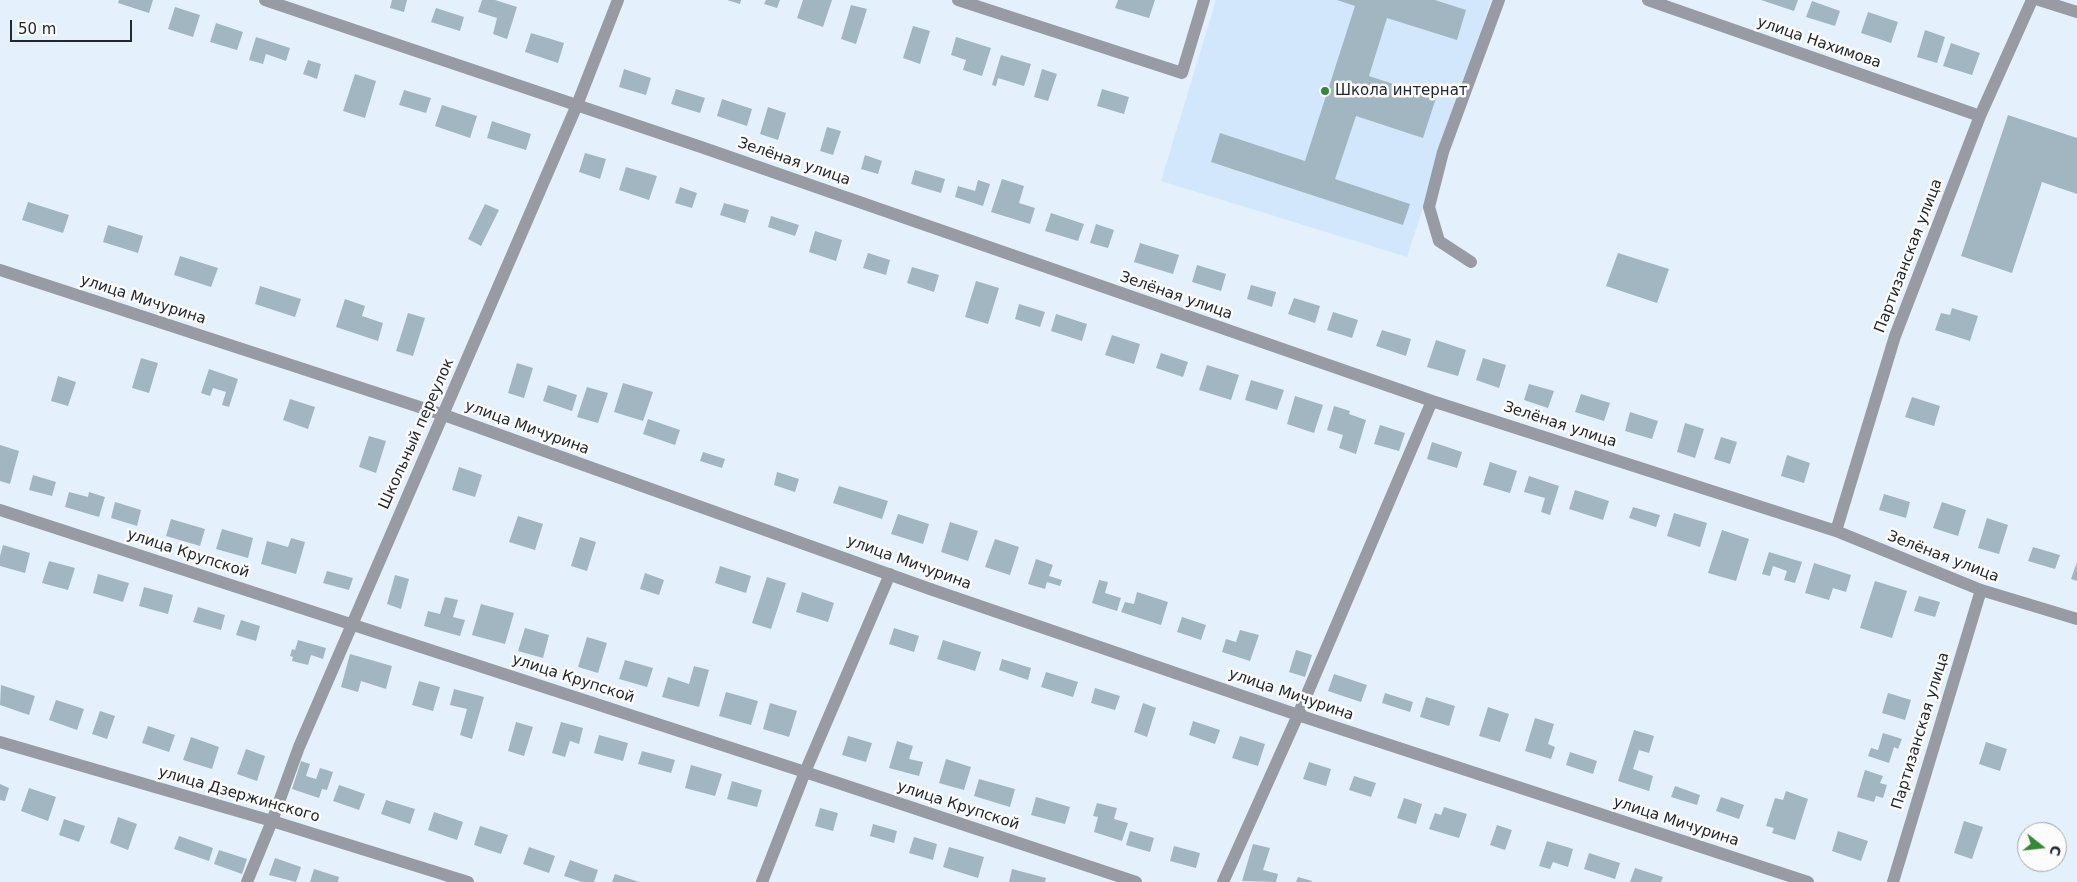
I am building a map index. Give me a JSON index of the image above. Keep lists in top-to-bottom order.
{
  "streets": {
    "street": [
      "улица Нахимова",
      "Зелёная улица",
      "Партизанская улица",
      "улица Мичурина",
      "Школьный переулок",
      "улица Крупской",
      "улица Дзержинского"
    ]
  },
  "crossings": [
    ["улица Нахимова", "Партизанская улица"],
    ["Зелёная улица", "Партизанская улица"],
    ["Зелёная улица", "Школьный переулок"],
    ["улица Мичурина", "Школьный переулок"],
    ["Школьный переулок", "улица Крупской"],
    ["Школьный переулок", "улица Дзержинского"]
  ],
  "places": ["Школа интернат"],
  "scale_bar": "50 m",
  "north": "right"
}
